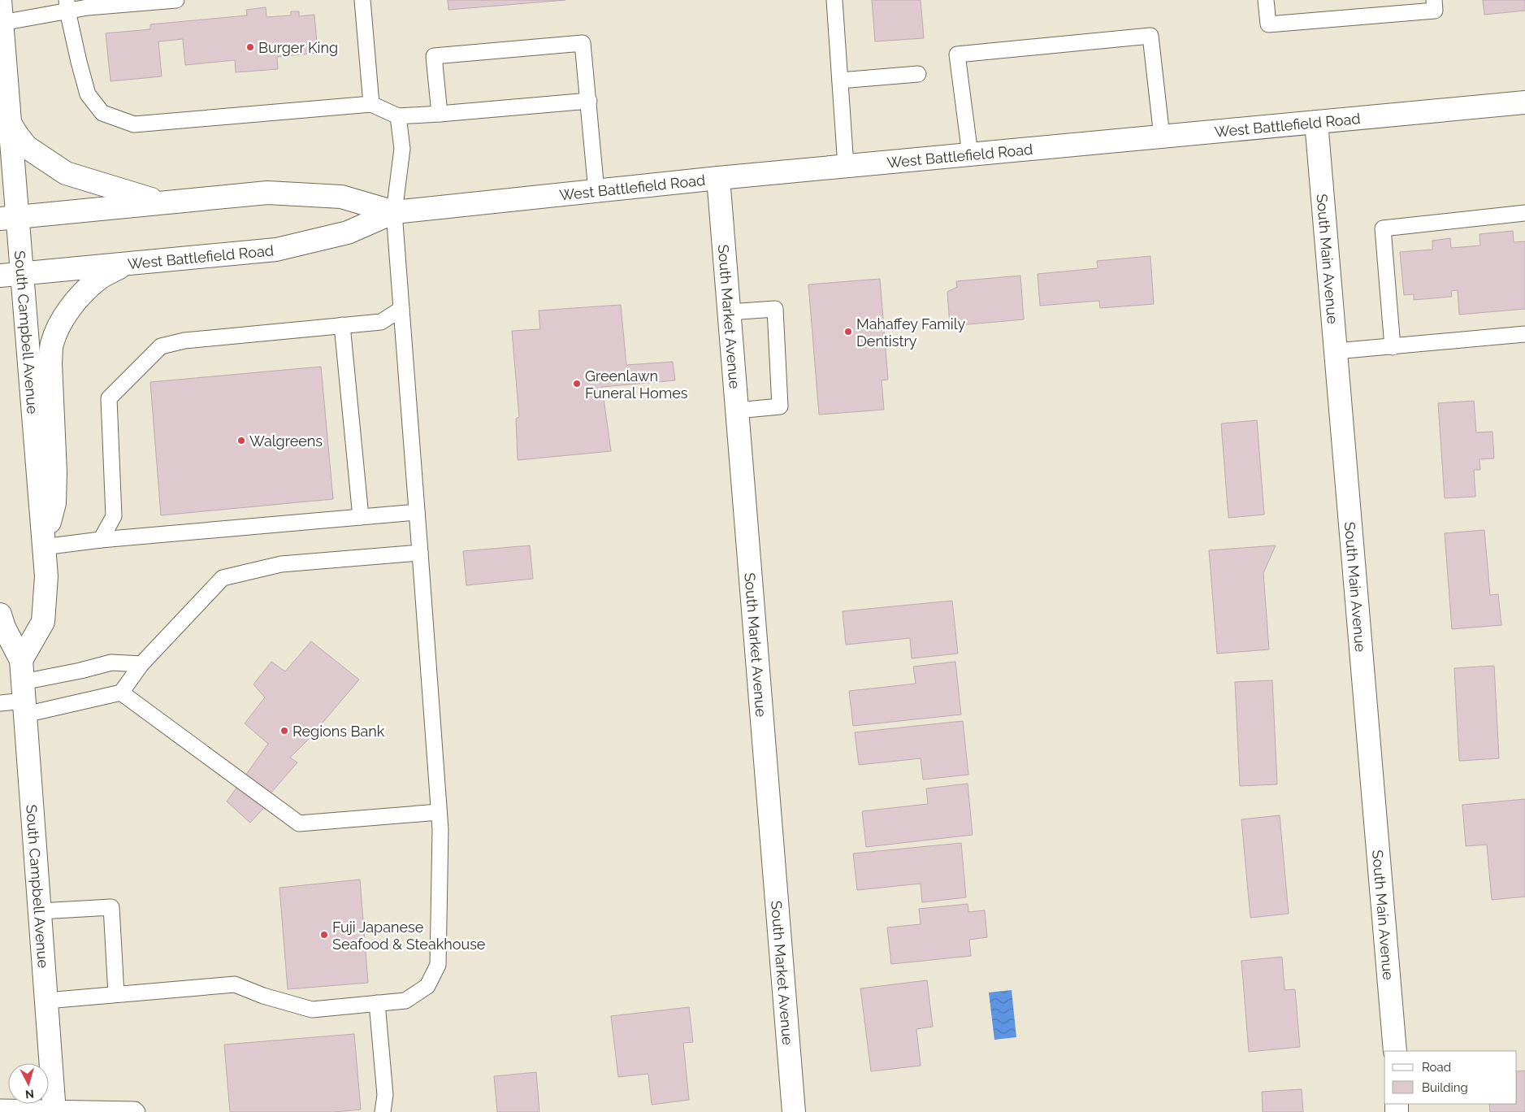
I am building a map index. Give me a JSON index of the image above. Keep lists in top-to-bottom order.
{
  "streets": {
    "main road": [
      "West Battlefield Road",
      "South Main Avenue",
      "South Market Avenue",
      "South Campbell Avenue"
    ]
  },
  "crossings": [
    ["West Battlefield Road", "South Main Avenue"],
    ["West Battlefield Road", "South Market Avenue"],
    ["West Battlefield Road", "South Campbell Avenue"]
  ],
  "places": [
    "Burger King",
    "Mahaffey Family Dentistry",
    "Greenlawn Funeral Homes",
    "Walgreens",
    "Regions Bank",
    "Fuji Japanese Seafood & Steakhouse"
  ],
  "legend": ["Road", "Building"],
  "north": "bottom"
}
